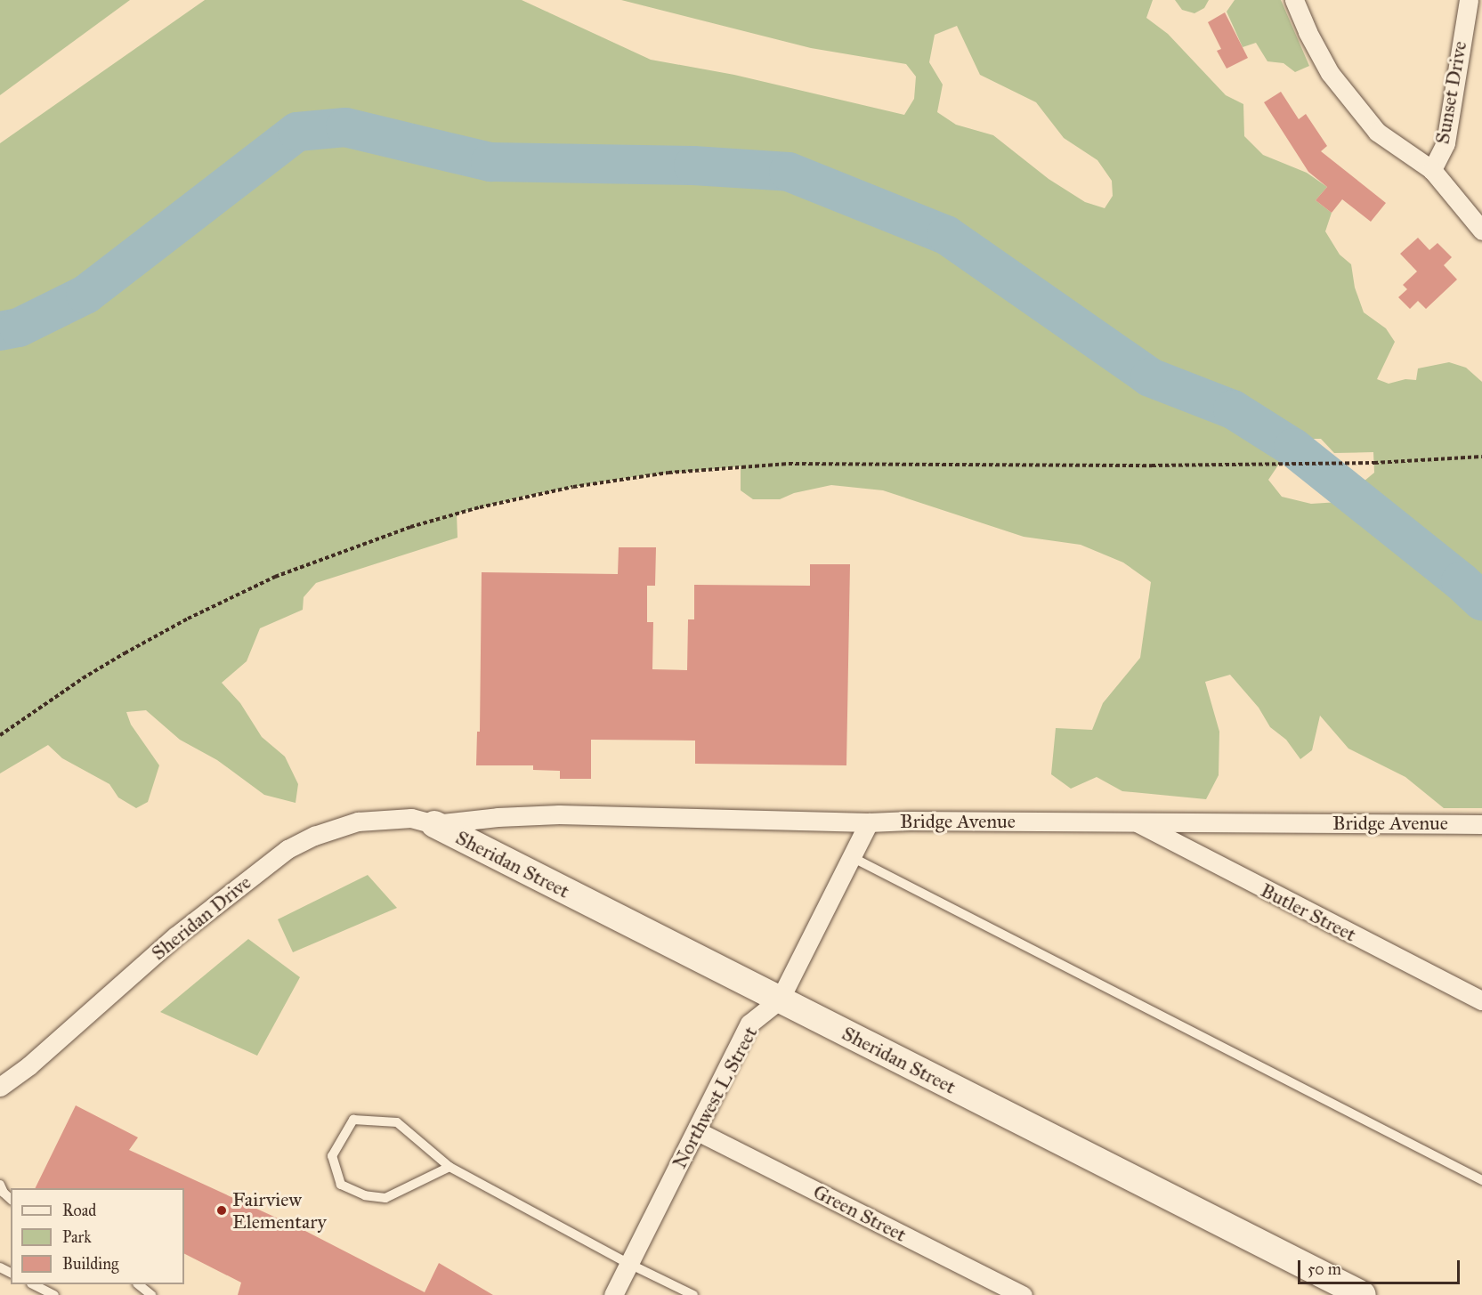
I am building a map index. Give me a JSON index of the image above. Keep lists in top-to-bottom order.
{
  "streets": {
    "street": [
      "Sunset Drive",
      "Bridge Avenue",
      "Sheridan Street",
      "Butler Street",
      "Sheridan Drive",
      "Northwest L Street",
      "Green Street"
    ]
  },
  "crossings": [
    ["Bridge Avenue", "Sheridan Street"],
    ["Bridge Avenue", "Butler Street"],
    ["Bridge Avenue", "Sheridan Drive"],
    ["Bridge Avenue", "Northwest L Street"],
    ["Sheridan Street", "Sheridan Drive"],
    ["Sheridan Street", "Northwest L Street"],
    ["Northwest L Street", "Green Street"]
  ],
  "places": ["Fairview Elementary"],
  "legend": ["Road", "Park", "Building"],
  "scale_bar": "50 m"
}
